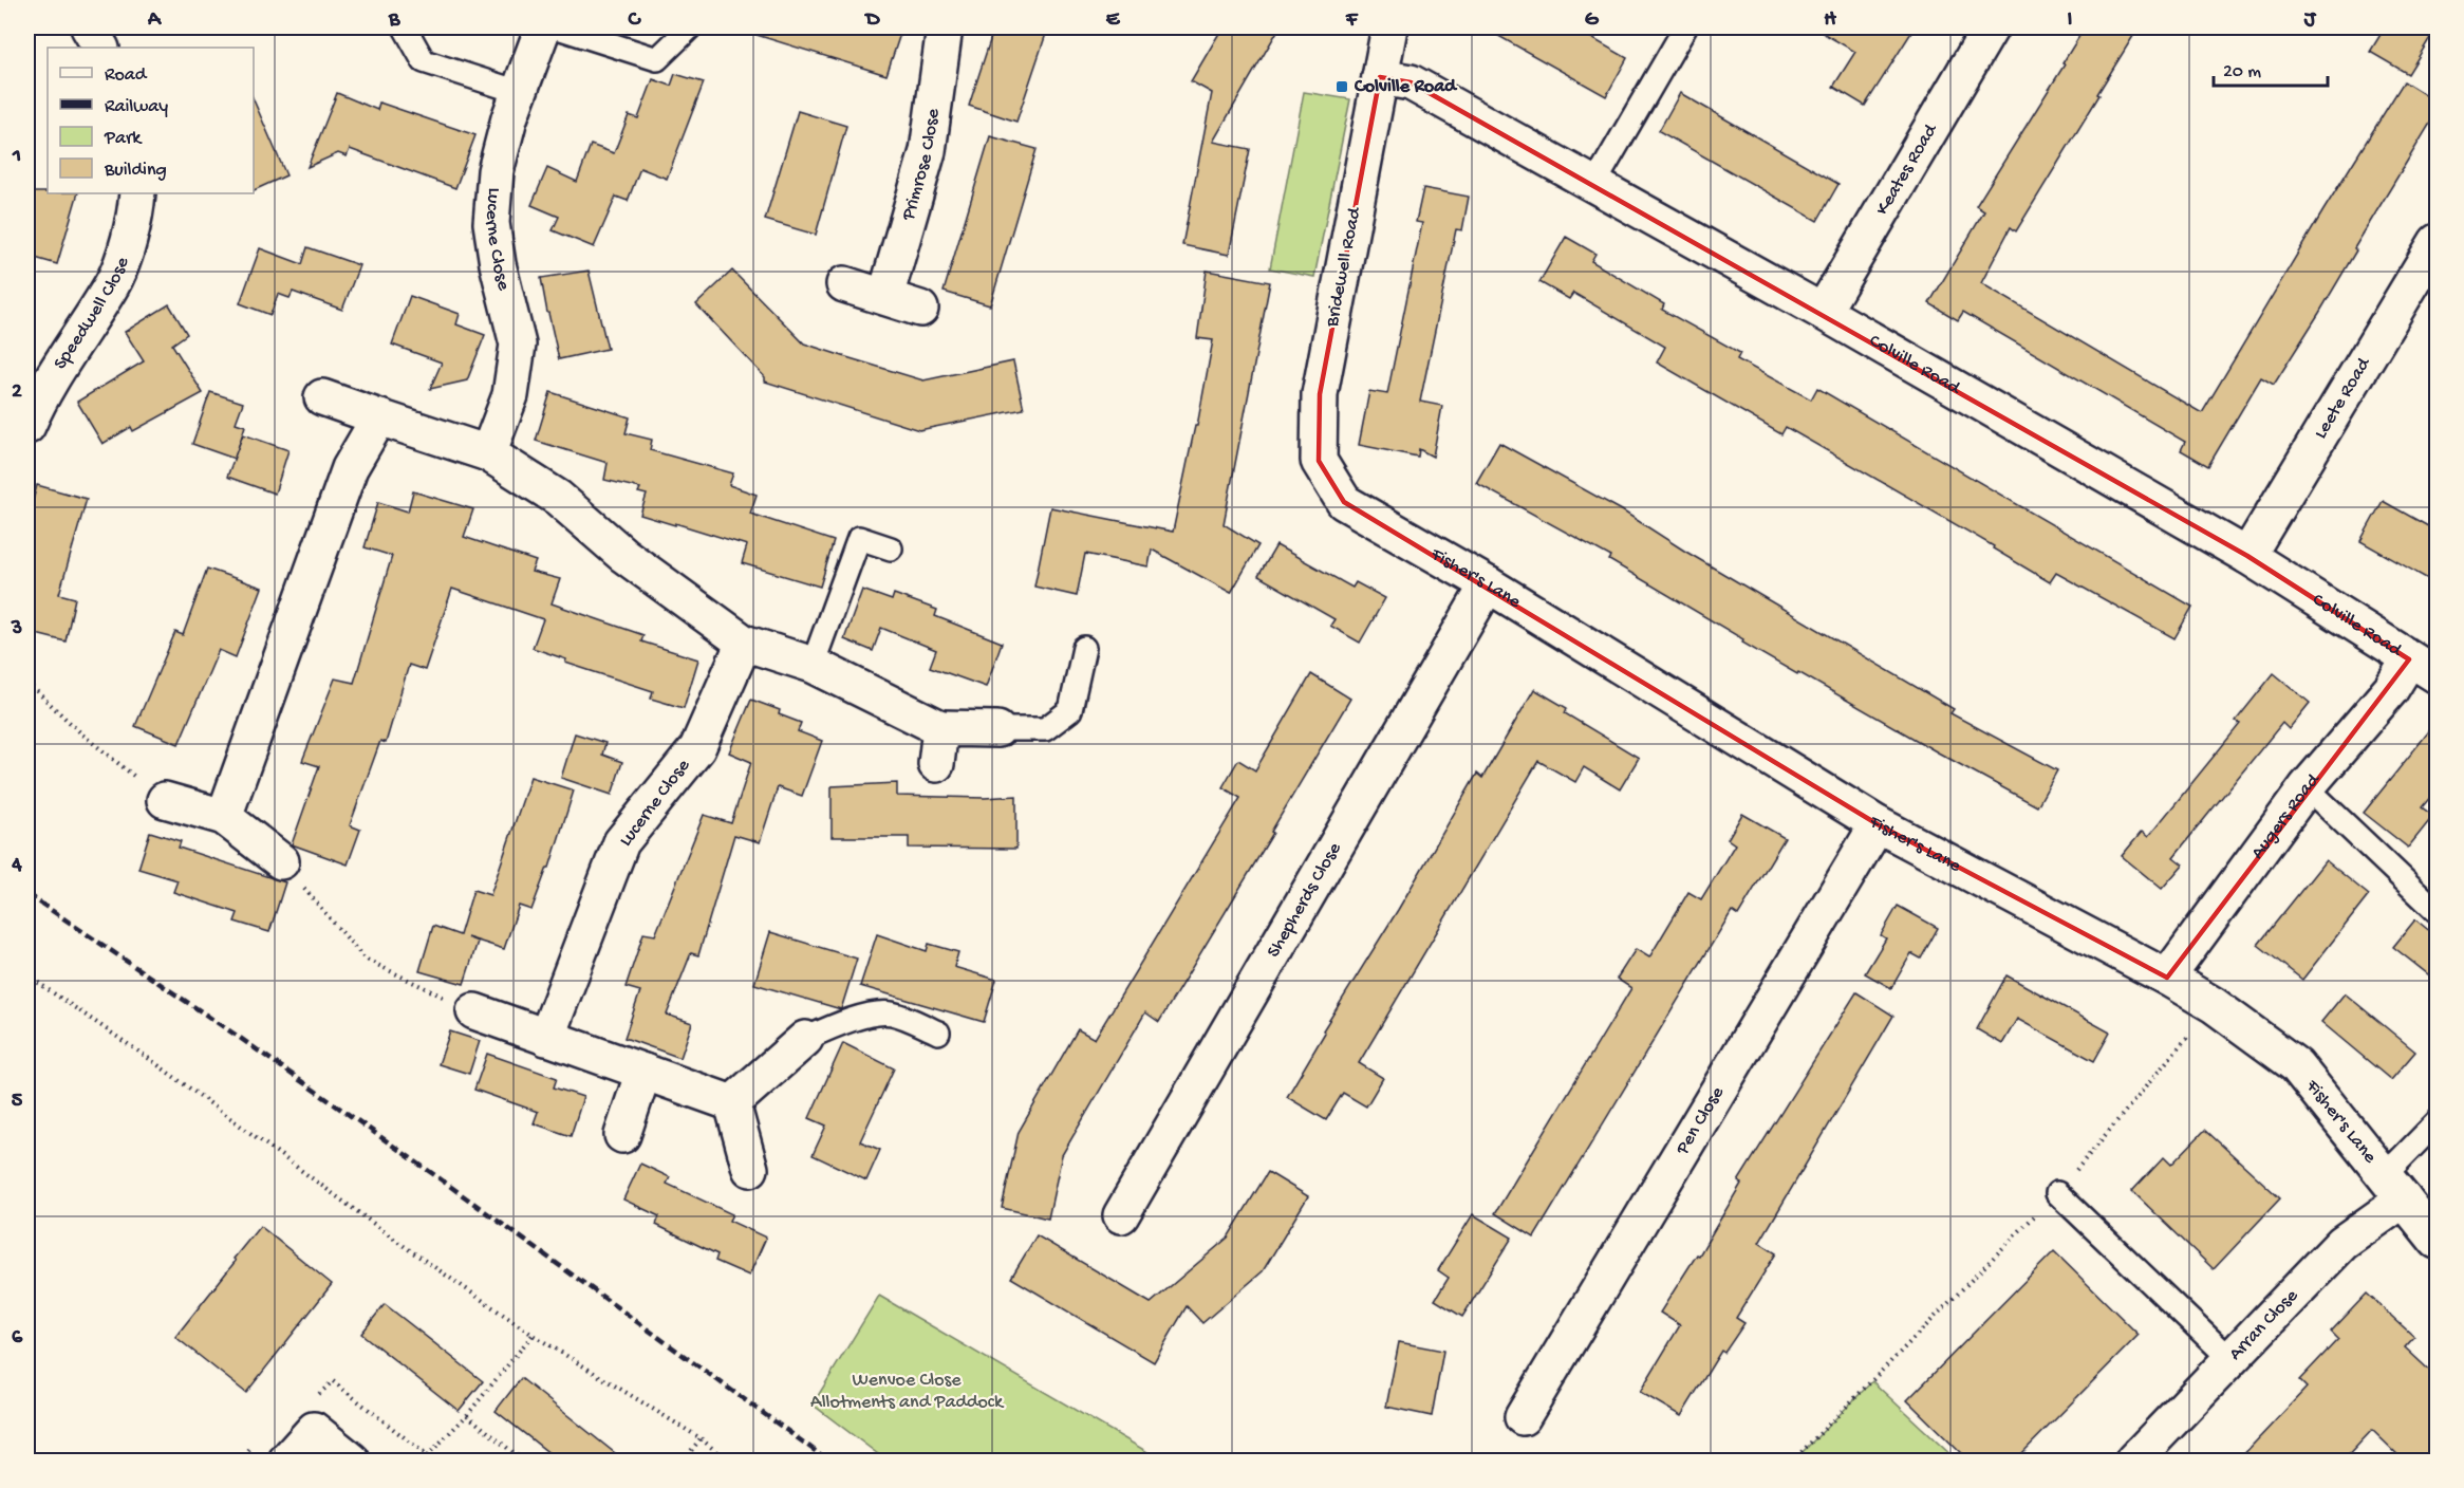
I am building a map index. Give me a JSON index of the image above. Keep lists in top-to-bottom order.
{
  "streets": {
    "street": [
      "Primrose Close",
      "Keates Road",
      "Lucerne Close",
      "Bridewell Road",
      "Speedwell Close",
      "Colville Road",
      "Leete Road",
      "Fisher's Lane",
      "Augers Road",
      "Shepherds Close",
      "Pen Close",
      "Arran Close"
    ]
  },
  "crossings": [
    ["Keates Road", "Colville Road"],
    ["Bridewell Road", "Colville Road"],
    ["Bridewell Road", "Fisher's Lane"],
    ["Colville Road", "Leete Road"],
    ["Colville Road", "Augers Road"],
    ["Fisher's Lane", "Augers Road"],
    ["Fisher's Lane", "Shepherds Close"],
    ["Fisher's Lane", "Pen Close"],
    ["Fisher's Lane", "Arran Close"]
  ],
  "parks": ["Wenvoe Close Allotments and Paddock"],
  "places": {
    "transit": ["Colville Road"]
  },
  "legend": [
    "Road",
    "Railway",
    "Park",
    "Building"
  ],
  "scale_bar": "20 m",
  "grid": {
    "columns": [
      "A",
      "B",
      "C",
      "D",
      "E",
      "F",
      "G",
      "H",
      "I",
      "J"
    ],
    "rows": [
      "1",
      "2",
      "3",
      "4",
      "5",
      "6"
    ]
  }
}
